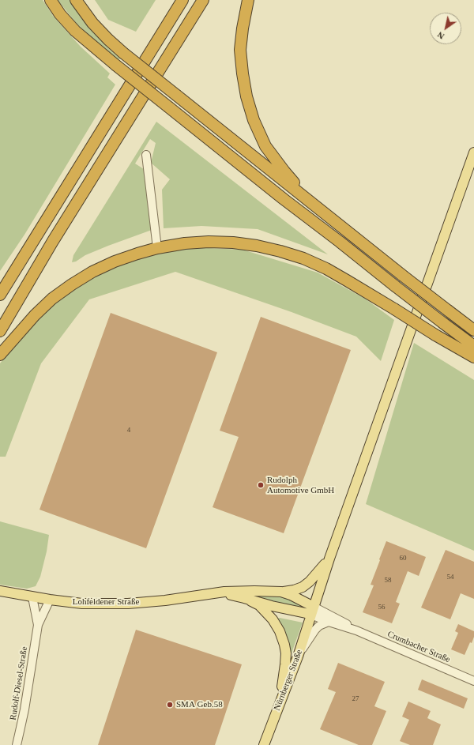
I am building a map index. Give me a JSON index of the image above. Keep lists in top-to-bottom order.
{
  "streets": {
    "main road": ["Lohfeldener Straße", "Nürnberger Straße"],
    "street": ["Crumbacher Straße", "Rudolf-Diesel-Straße"]
  },
  "crossings": [
    ["Lohfeldener Straße", "Crumbacher Straße"],
    ["Lohfeldener Straße", "Nürnberger Straße"],
    ["Lohfeldener Straße", "Rudolf-Diesel-Straße"],
    ["Crumbacher Straße", "Nürnberger Straße"]
  ],
  "places": ["Rudolph Automotive GmbH", "SMA Geb.58"],
  "house_numbers": [
    "4",
    "60",
    "54",
    "58",
    "56",
    "27"
  ],
  "north": "bottom left"
}
